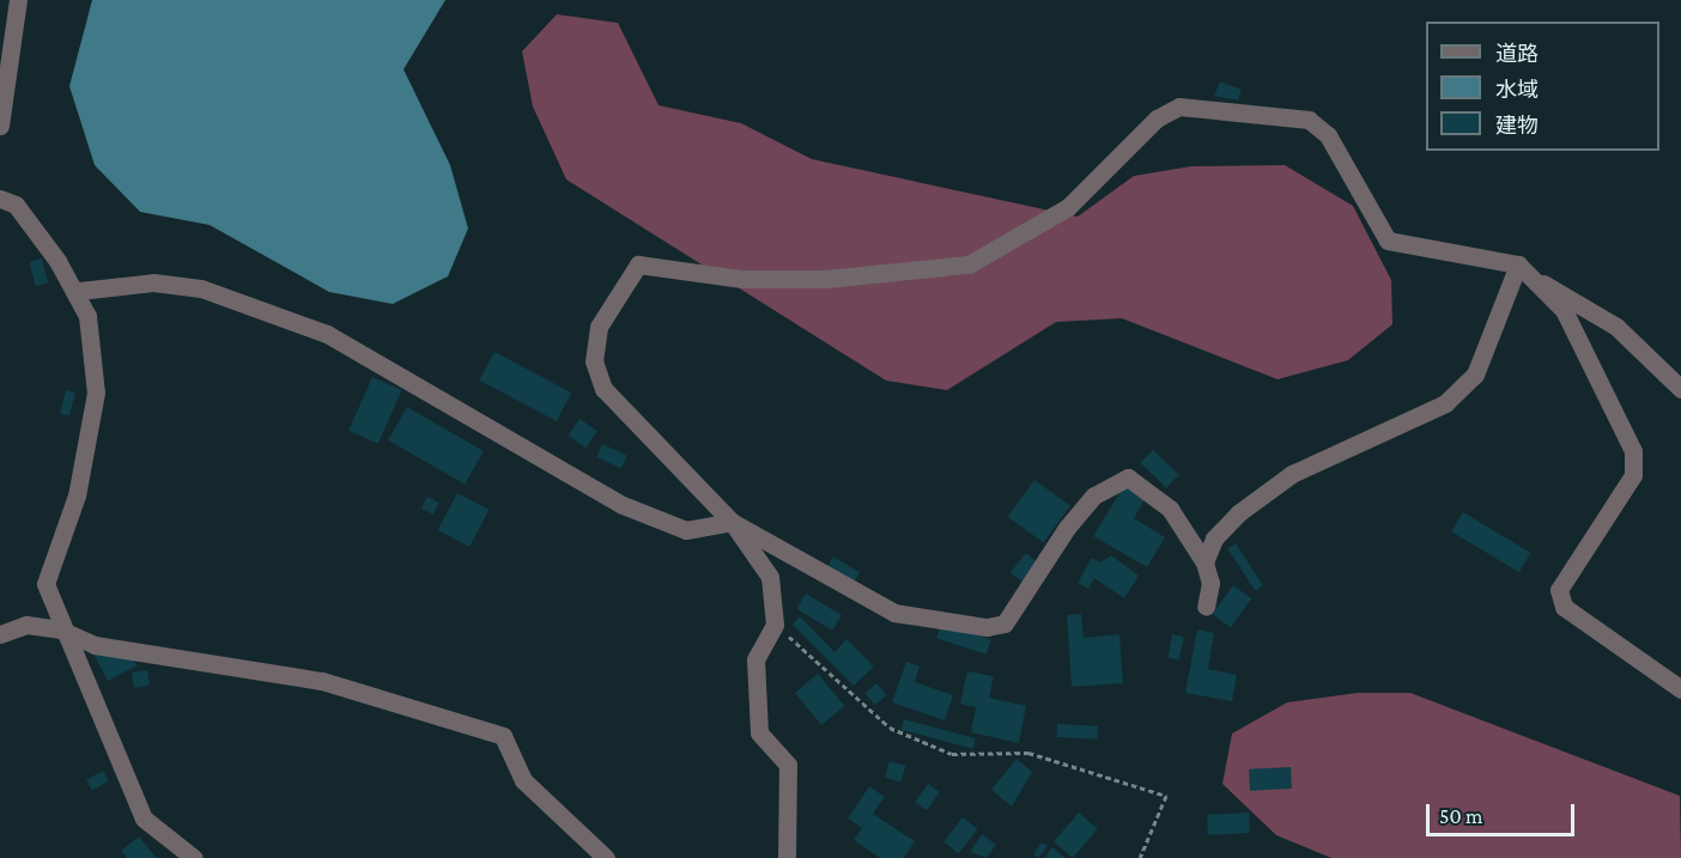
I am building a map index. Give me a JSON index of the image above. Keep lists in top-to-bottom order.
{
  "legend": ["道路", "水域", "建物"],
  "scale_bar": "50 m"
}
